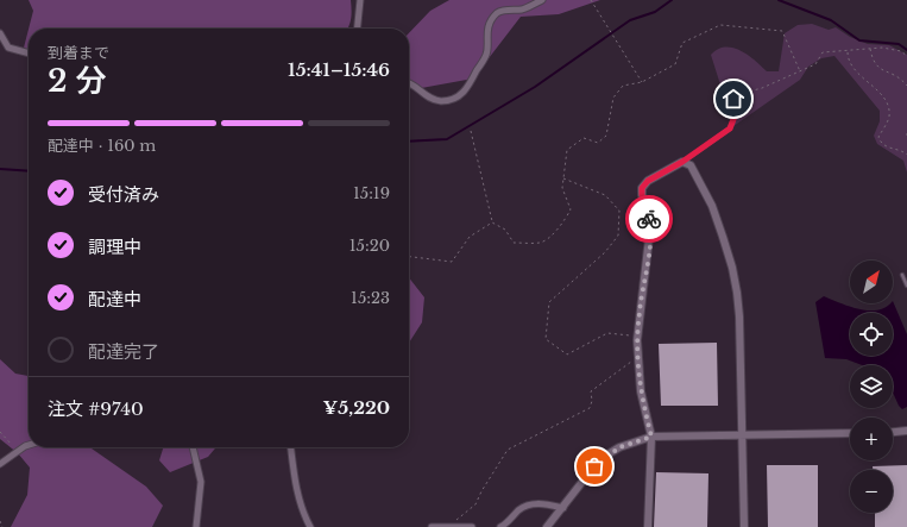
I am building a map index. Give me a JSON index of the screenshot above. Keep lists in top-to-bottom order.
{
  "north": "top right",
  "page": {
    "heading": ["2 分", "到着まで", "15:41–15:46"],
    "panel": ["注文 #9740", "¥5,220"],
    "bar": "配達中 · 160 m",
    "list": [
      ["受付済み", "15:19"],
      ["調理中", "15:20"],
      ["配達中", "15:23"],
      "配達完了"
    ],
    "map_buttons": ["+", "−"]
  }
}
